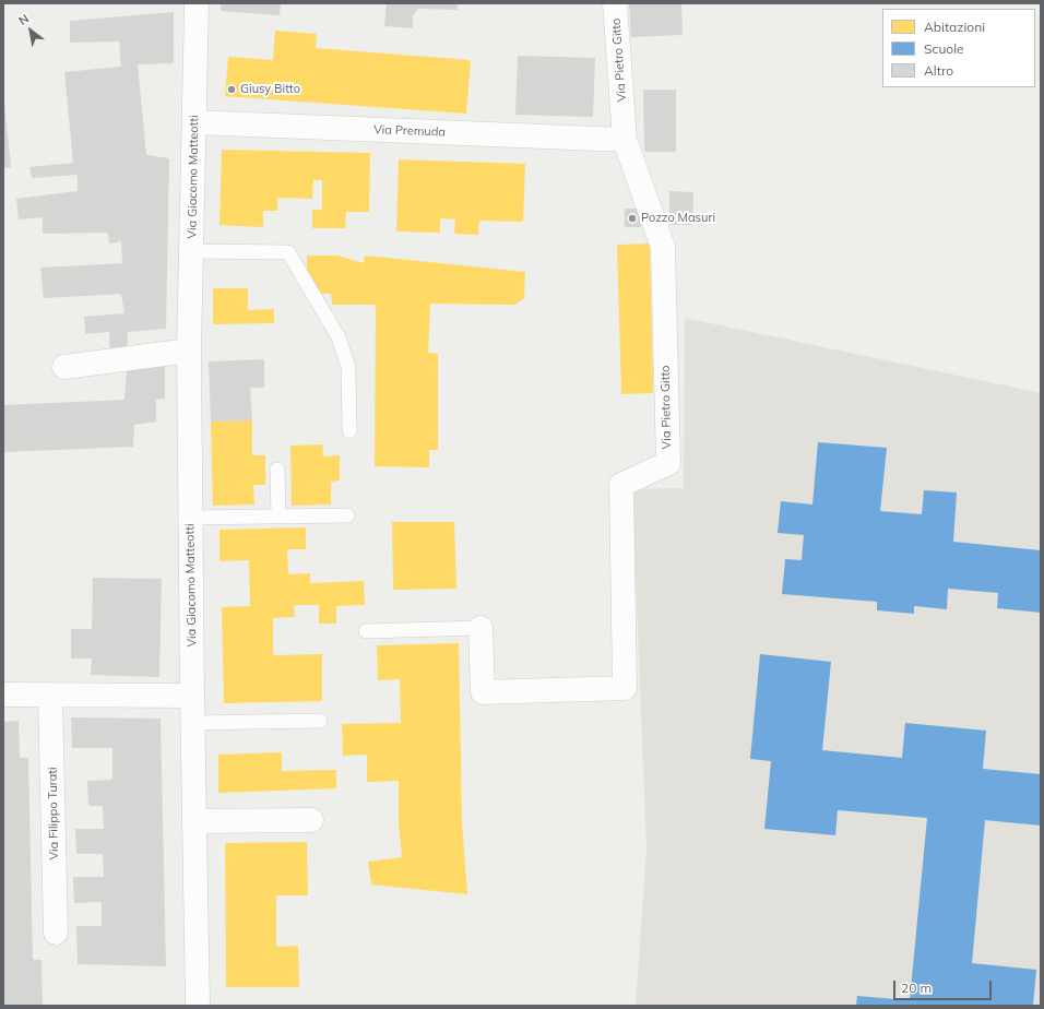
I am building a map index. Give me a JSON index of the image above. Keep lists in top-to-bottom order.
{
  "streets": {
    "street": [
      "Via Pietro Gitto",
      "Via Premuda",
      "Via Giacomo Matteotti",
      "Via Filippo Turati"
    ]
  },
  "crossings": [
    ["Via Pietro Gitto", "Via Premuda"],
    ["Via Premuda", "Via Giacomo Matteotti"]
  ],
  "places": ["Giusy Bitto", "Pozzo Masuri"],
  "legend": ["Abitazioni", "Scuole", "Altro"],
  "scale_bar": "20 m",
  "north": "top left"
}
